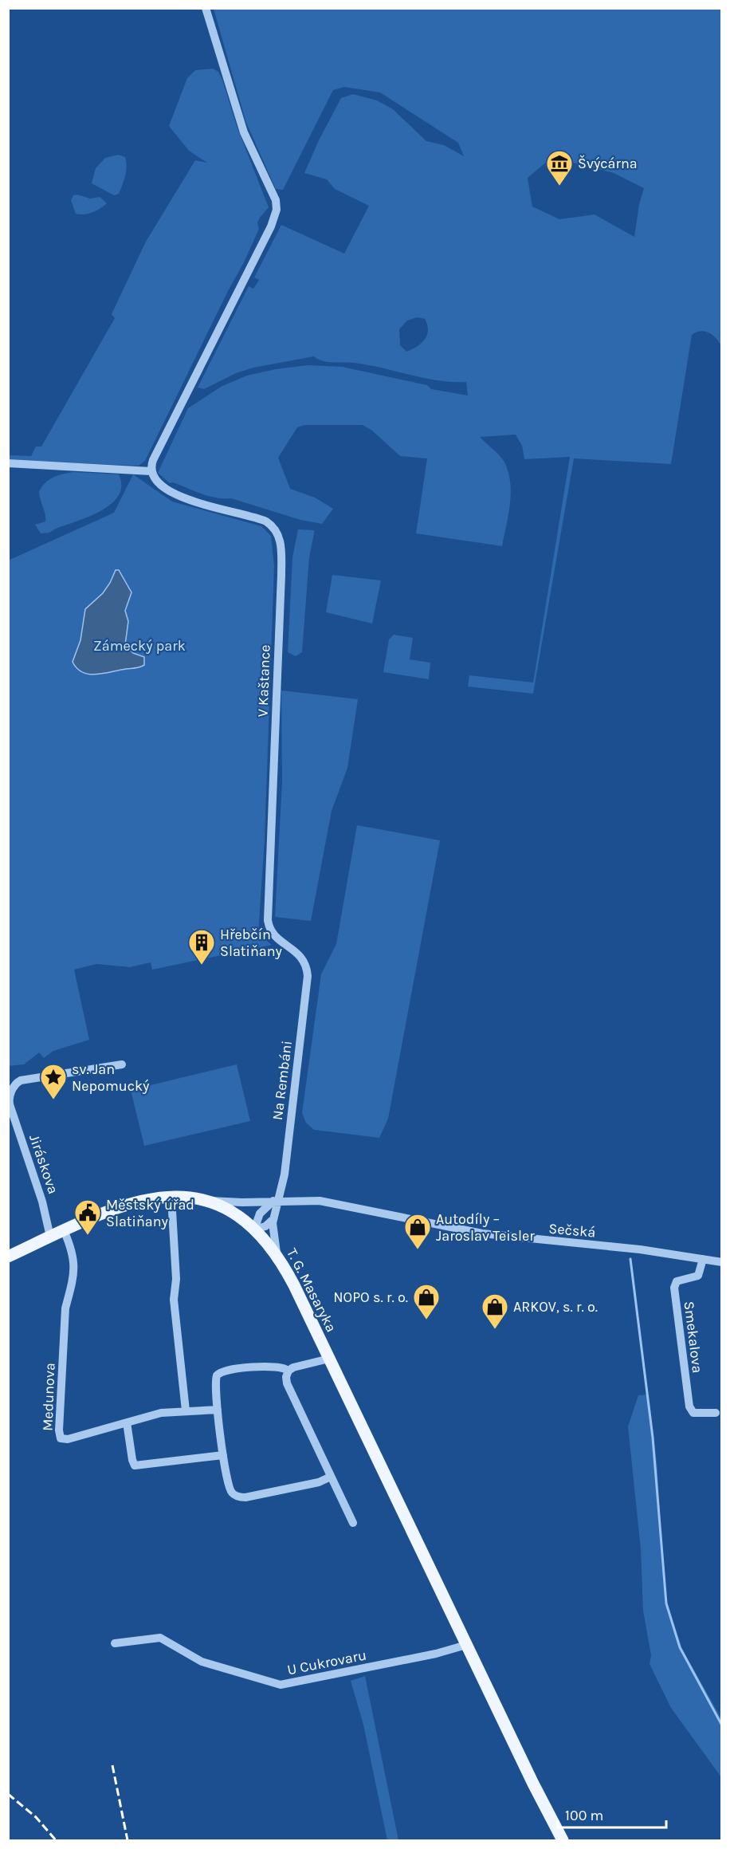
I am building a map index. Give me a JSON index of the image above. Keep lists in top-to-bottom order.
{
  "streets": {
    "main road": ["T. G. Masaryka"],
    "street": [
      "V Kaštance",
      "Na Rembáni",
      "Jiráskova",
      "Sečská",
      "Smekalova",
      "Medunova",
      "U Cukrovaru"
    ]
  },
  "crossings": [
    ["V Kaštance", "Na Rembáni"],
    ["Na Rembáni", "Sečská"],
    ["Jiráskova", "T. G. Masaryka"],
    ["Sečská", "T. G. Masaryka"],
    ["Sečská", "Smekalova"],
    ["T. G. Masaryka", "Medunova"],
    ["T. G. Masaryka", "U Cukrovaru"]
  ],
  "parks": ["Zámecký park"],
  "places": {
    "museum": ["Švýcárna"],
    "building": ["Hřebčín Slatiňany"],
    "place": ["sv. Jan Nepomucký"],
    "public building": ["Městský úřad Slatiňany"],
    "shop": ["Autodíly – Jaroslav Teisler", "NOPO s. r. o.", "ARKOV, s. r. o."]
  },
  "scale_bar": "100 m"
}
